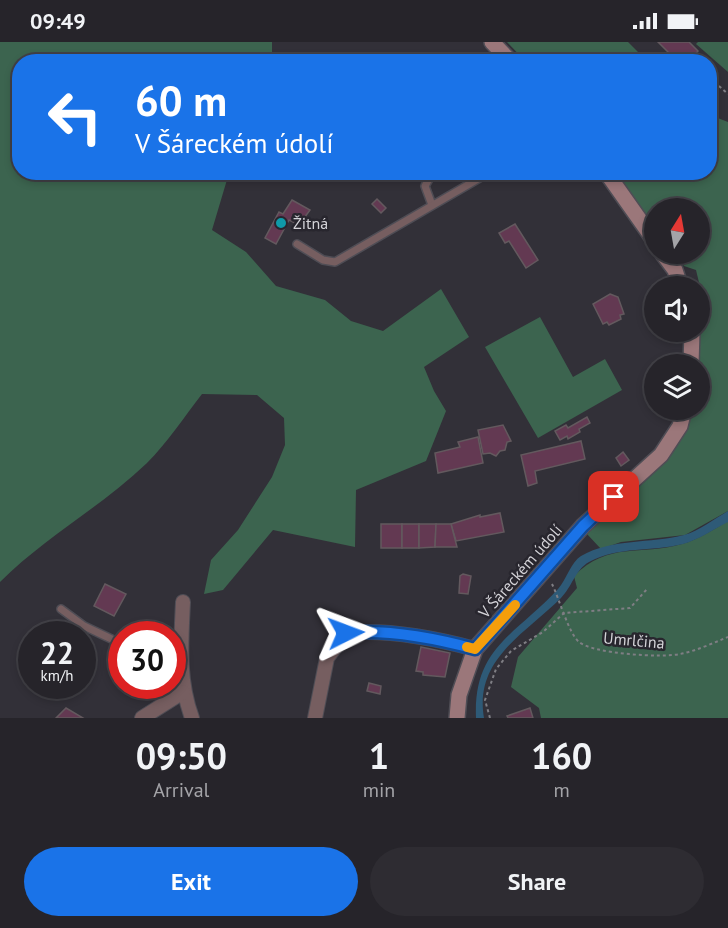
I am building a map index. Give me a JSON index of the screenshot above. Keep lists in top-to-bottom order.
{
  "streets": {
    "street": ["V Šáreckém údolí"],
    "path": ["Umrlčina"]
  },
  "places": ["Žitná"],
  "north": "top",
  "page": {
    "status": "09:49",
    "turn": ["60 m", "V Šáreckém údolí"],
    "speed": "22 km/h",
    "limit": "30",
    "eta": [
      "09:50",
      "Arrival",
      "1",
      "min",
      "160",
      "m"
    ],
    "buttons": ["Exit", "Share"]
  }
}
